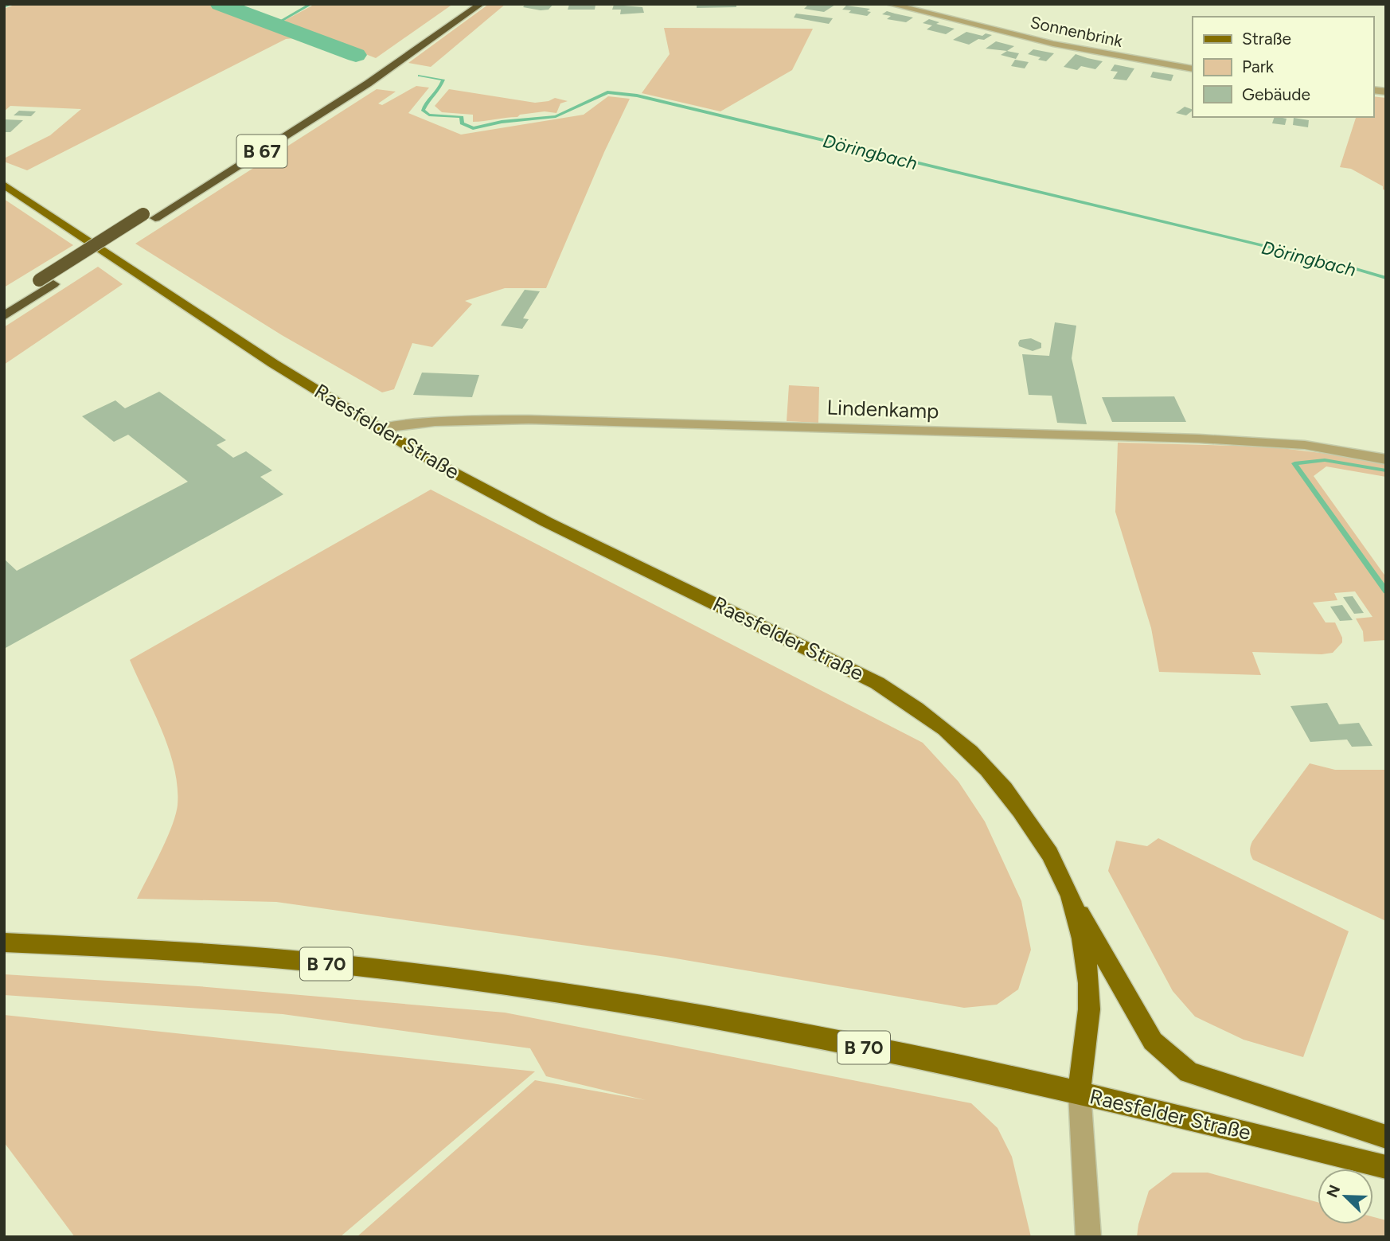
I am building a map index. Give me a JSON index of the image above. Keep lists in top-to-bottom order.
{
  "streets": {
    "highway": ["B 67"],
    "main road": ["Raesfelder Straße", "B 70"],
    "street": ["Sonnenbrink", "Lindenkamp"]
  },
  "crossings": [
    ["Lindenkamp", "Raesfelder Straße"],
    ["Raesfelder Straße", "B 70"]
  ],
  "water": ["Döringbach"],
  "legend": ["Straße", "Park", "Gebäude"],
  "north": "top left"
}
